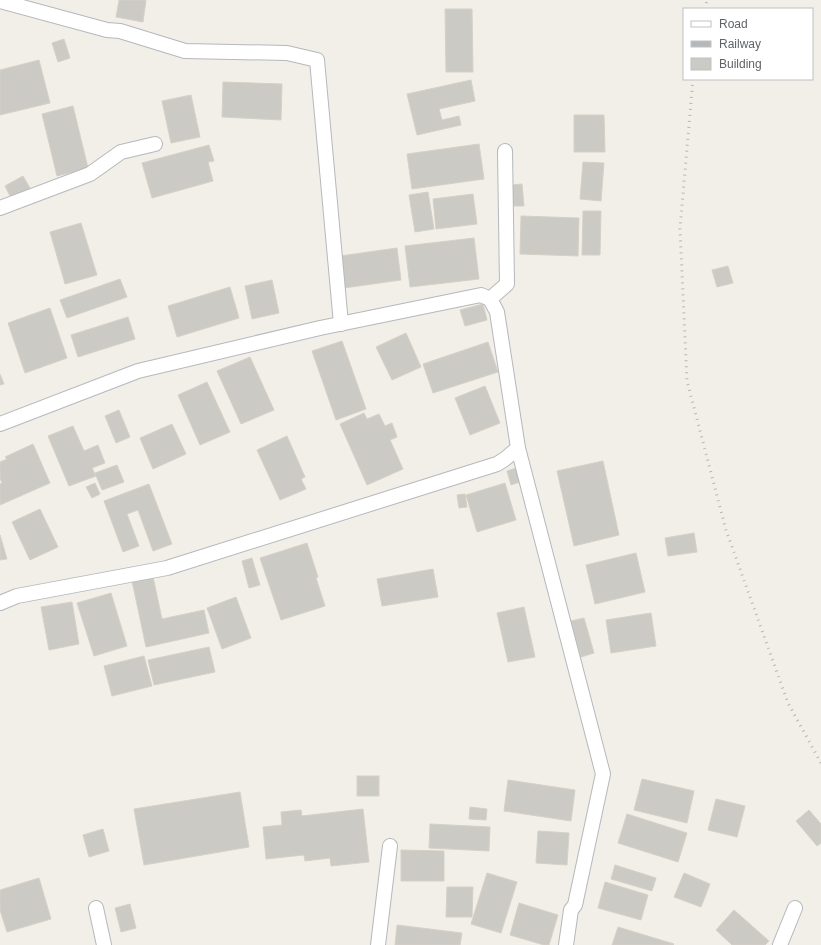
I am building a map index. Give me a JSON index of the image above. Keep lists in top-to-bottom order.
{
  "legend": ["Road", "Railway", "Building"]
}
